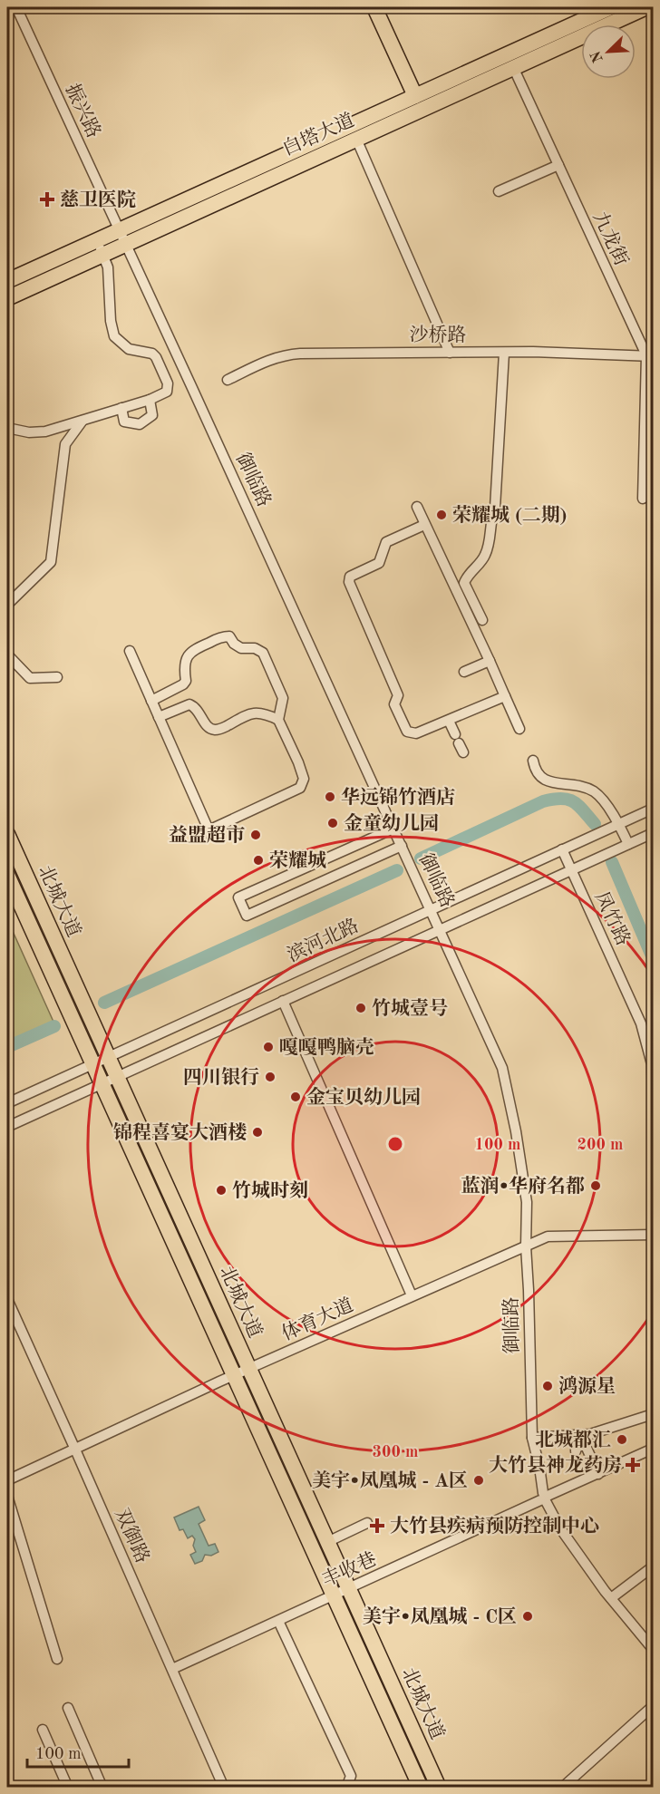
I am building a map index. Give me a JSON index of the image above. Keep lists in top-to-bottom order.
{
  "streets": {
    "highway": ["白塔大道", "北城大道"],
    "street": [
      "振兴路",
      "九龙街",
      "沙桥路",
      "御临路",
      "凤竹路",
      "滨河北路",
      "体育大道",
      "双御路",
      "丰收巷"
    ]
  },
  "crossings": [
    ["振兴路", "白塔大道"],
    ["振兴路", "御临路"],
    ["白塔大道", "九龙街"],
    ["白塔大道", "御临路"],
    ["九龙街", "沙桥路"],
    ["御临路", "滨河北路"],
    ["御临路", "体育大道"],
    ["御临路", "丰收巷"],
    ["北城大道", "滨河北路"],
    ["北城大道", "体育大道"],
    ["北城大道", "丰收巷"],
    ["凤竹路", "滨河北路"],
    ["体育大道", "双御路"],
    ["双御路", "丰收巷"]
  ],
  "places": {
    "health": ["慈卫医院", "大竹县神龙药房", "大竹县疾病预防控制中心"],
    "other": [
      "荣耀城 (二期)",
      "华远锦竹酒店",
      "金童幼儿园",
      "益盟超市",
      "荣耀城",
      "竹城壹号",
      "嘎嘎鸭脑壳",
      "四川银行",
      "金宝贝幼儿园",
      "锦程喜宴大酒楼",
      "蓝润•华府名都",
      "竹城时刻",
      "鸿源星",
      "北城都汇",
      "美宇•凤凰城 - A区",
      "美宇•凤凰城 - C区"
    ]
  },
  "scale_bar": "100 m",
  "north": "bottom left",
  "rings": ["100 m", "200 m", "300 m"]
}
